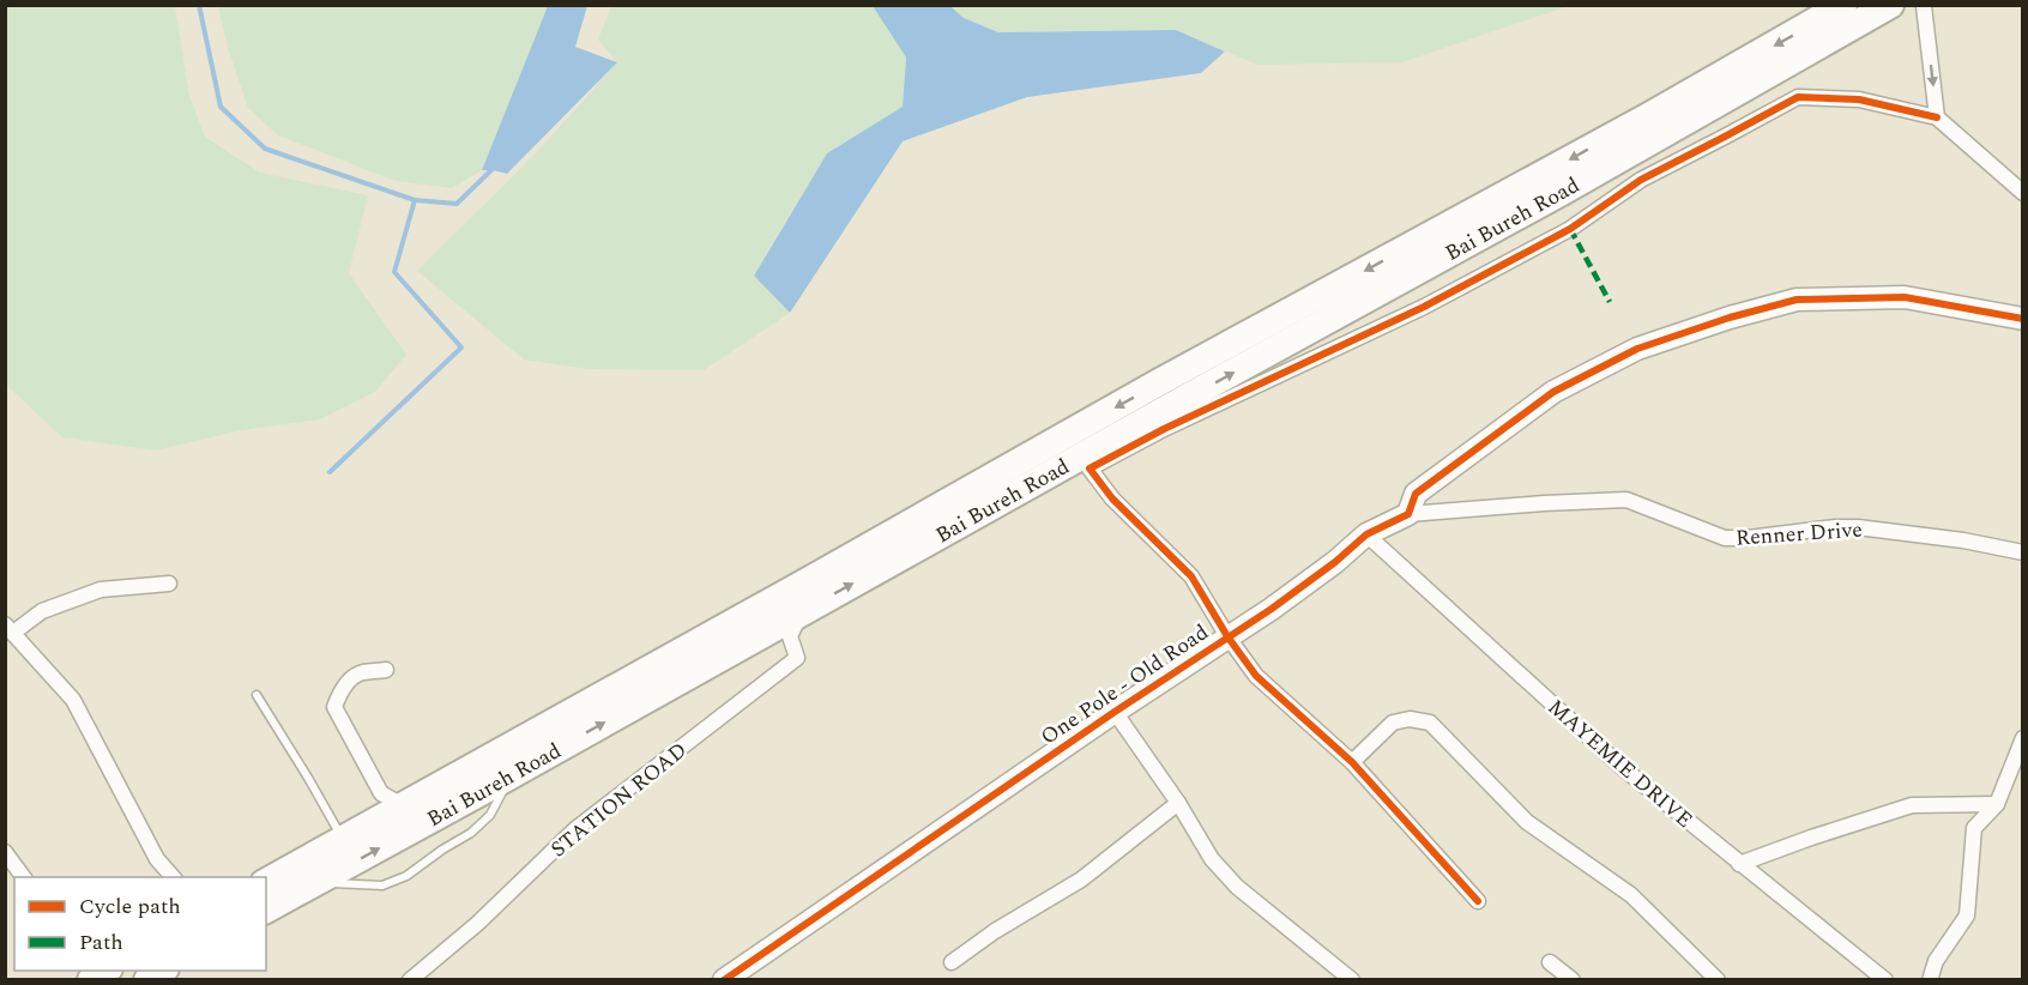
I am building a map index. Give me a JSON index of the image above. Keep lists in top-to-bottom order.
{
  "streets": {
    "highway": ["Bai Bureh Road"],
    "street": [
      "Renner Drive",
      "One Pole - Old Road",
      "MAYEMIE DRIVE",
      "STATION ROAD"
    ]
  },
  "crossings": [
    ["Bai Bureh Road", "STATION ROAD"],
    ["Renner Drive", "One Pole - Old Road"],
    ["One Pole - Old Road", "MAYEMIE DRIVE"]
  ],
  "legend": ["Cycle path", "Path"]
}
